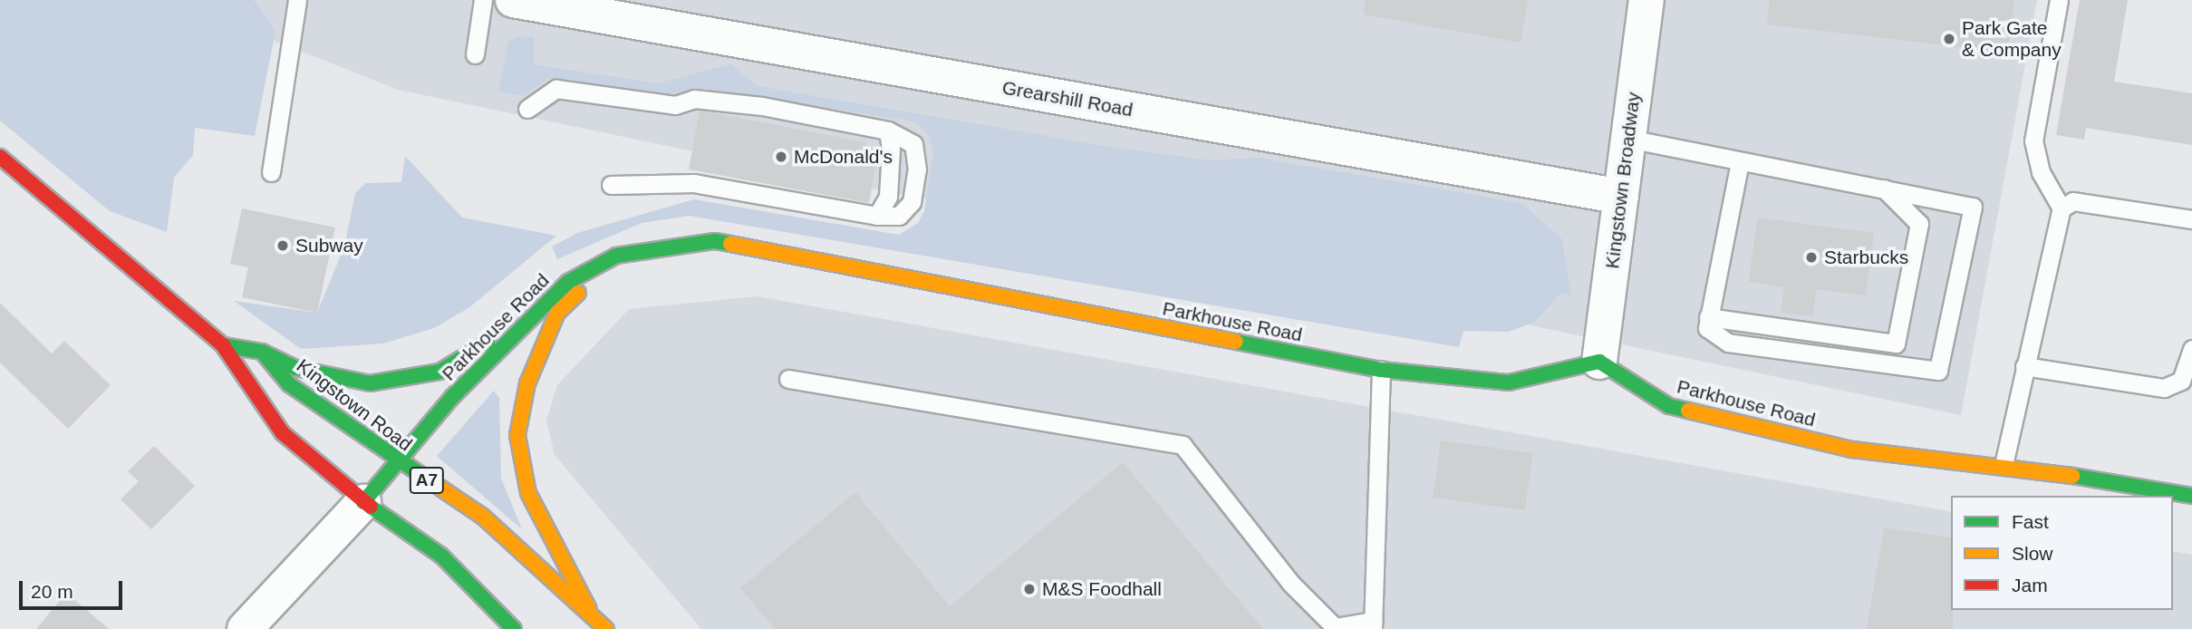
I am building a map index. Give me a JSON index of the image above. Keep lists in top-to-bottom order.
{
  "streets": {
    "street": [
      "Grearshill Road",
      "Kingstown Broadway",
      "Parkhouse Road",
      "Kingstown Road",
      "A7"
    ]
  },
  "crossings": [
    ["Grearshill Road", "Kingstown Broadway"],
    ["Kingstown Broadway", "Parkhouse Road"],
    ["Parkhouse Road", "Kingstown Road"]
  ],
  "places": [
    "Park Gate & Company",
    "McDonald's",
    "Subway",
    "Starbucks",
    "M&S Foodhall"
  ],
  "legend": ["Fast", "Slow", "Jam"],
  "scale_bar": "20 m"
}
